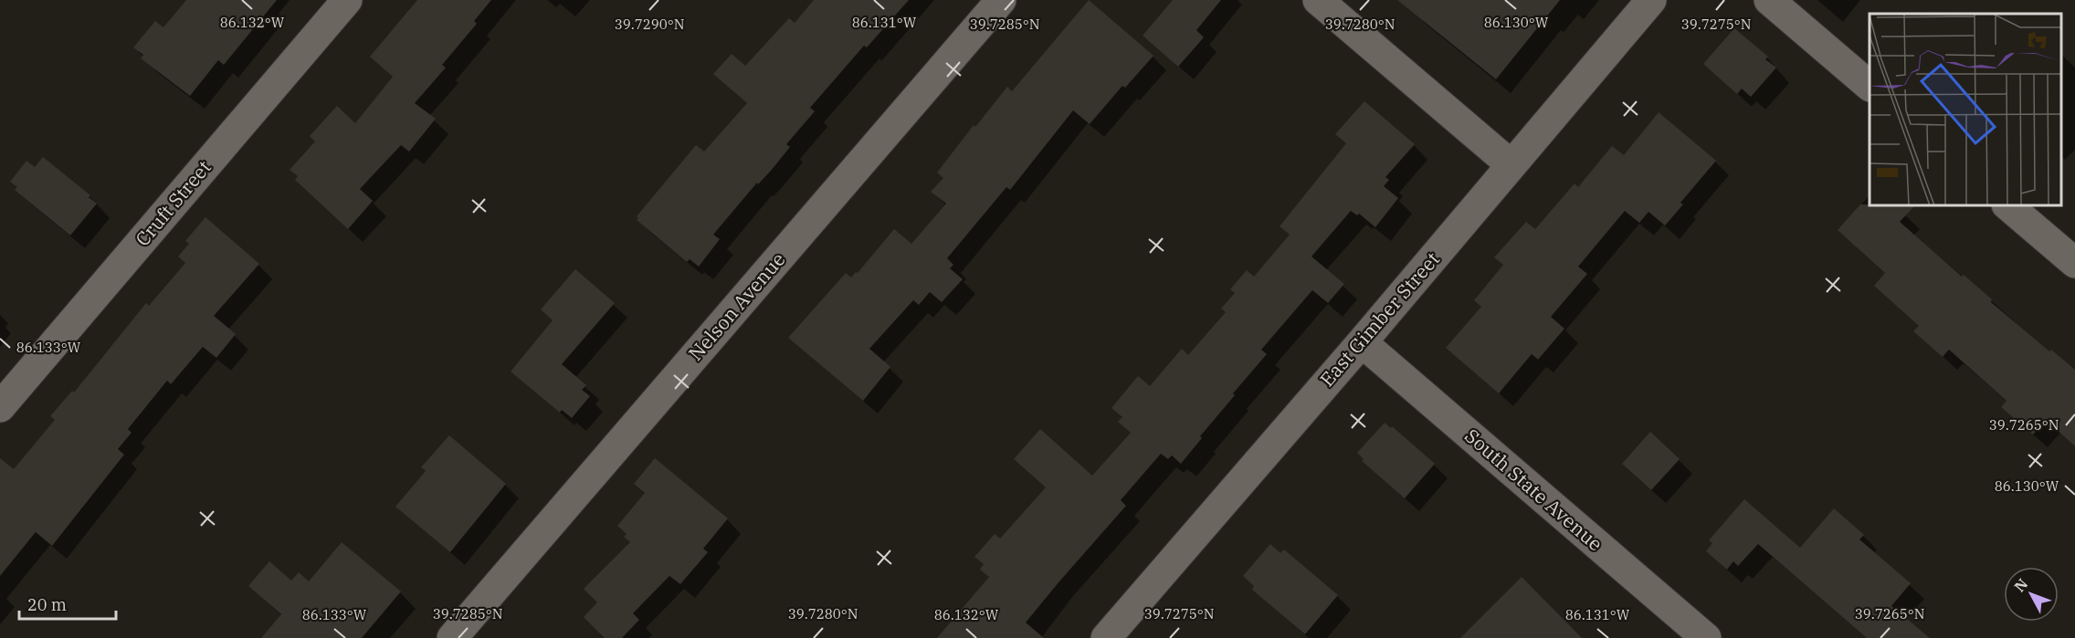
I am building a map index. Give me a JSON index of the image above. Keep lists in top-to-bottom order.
{
  "streets": {
    "street": [
      "Cruft Street",
      "Nelson Avenue",
      "East Gimber Street",
      "South State Avenue"
    ]
  },
  "crossings": [
    ["East Gimber Street", "South State Avenue"]
  ],
  "scale_bar": "20 m",
  "north": "top left",
  "coordinates": [
    "86.132°W",
    "86.130°W",
    "86.131°W",
    "39.7290°N",
    "39.7285°N",
    "39.7280°N",
    "39.7275°N",
    "86.133°W",
    "39.7265°N"
  ]
}
